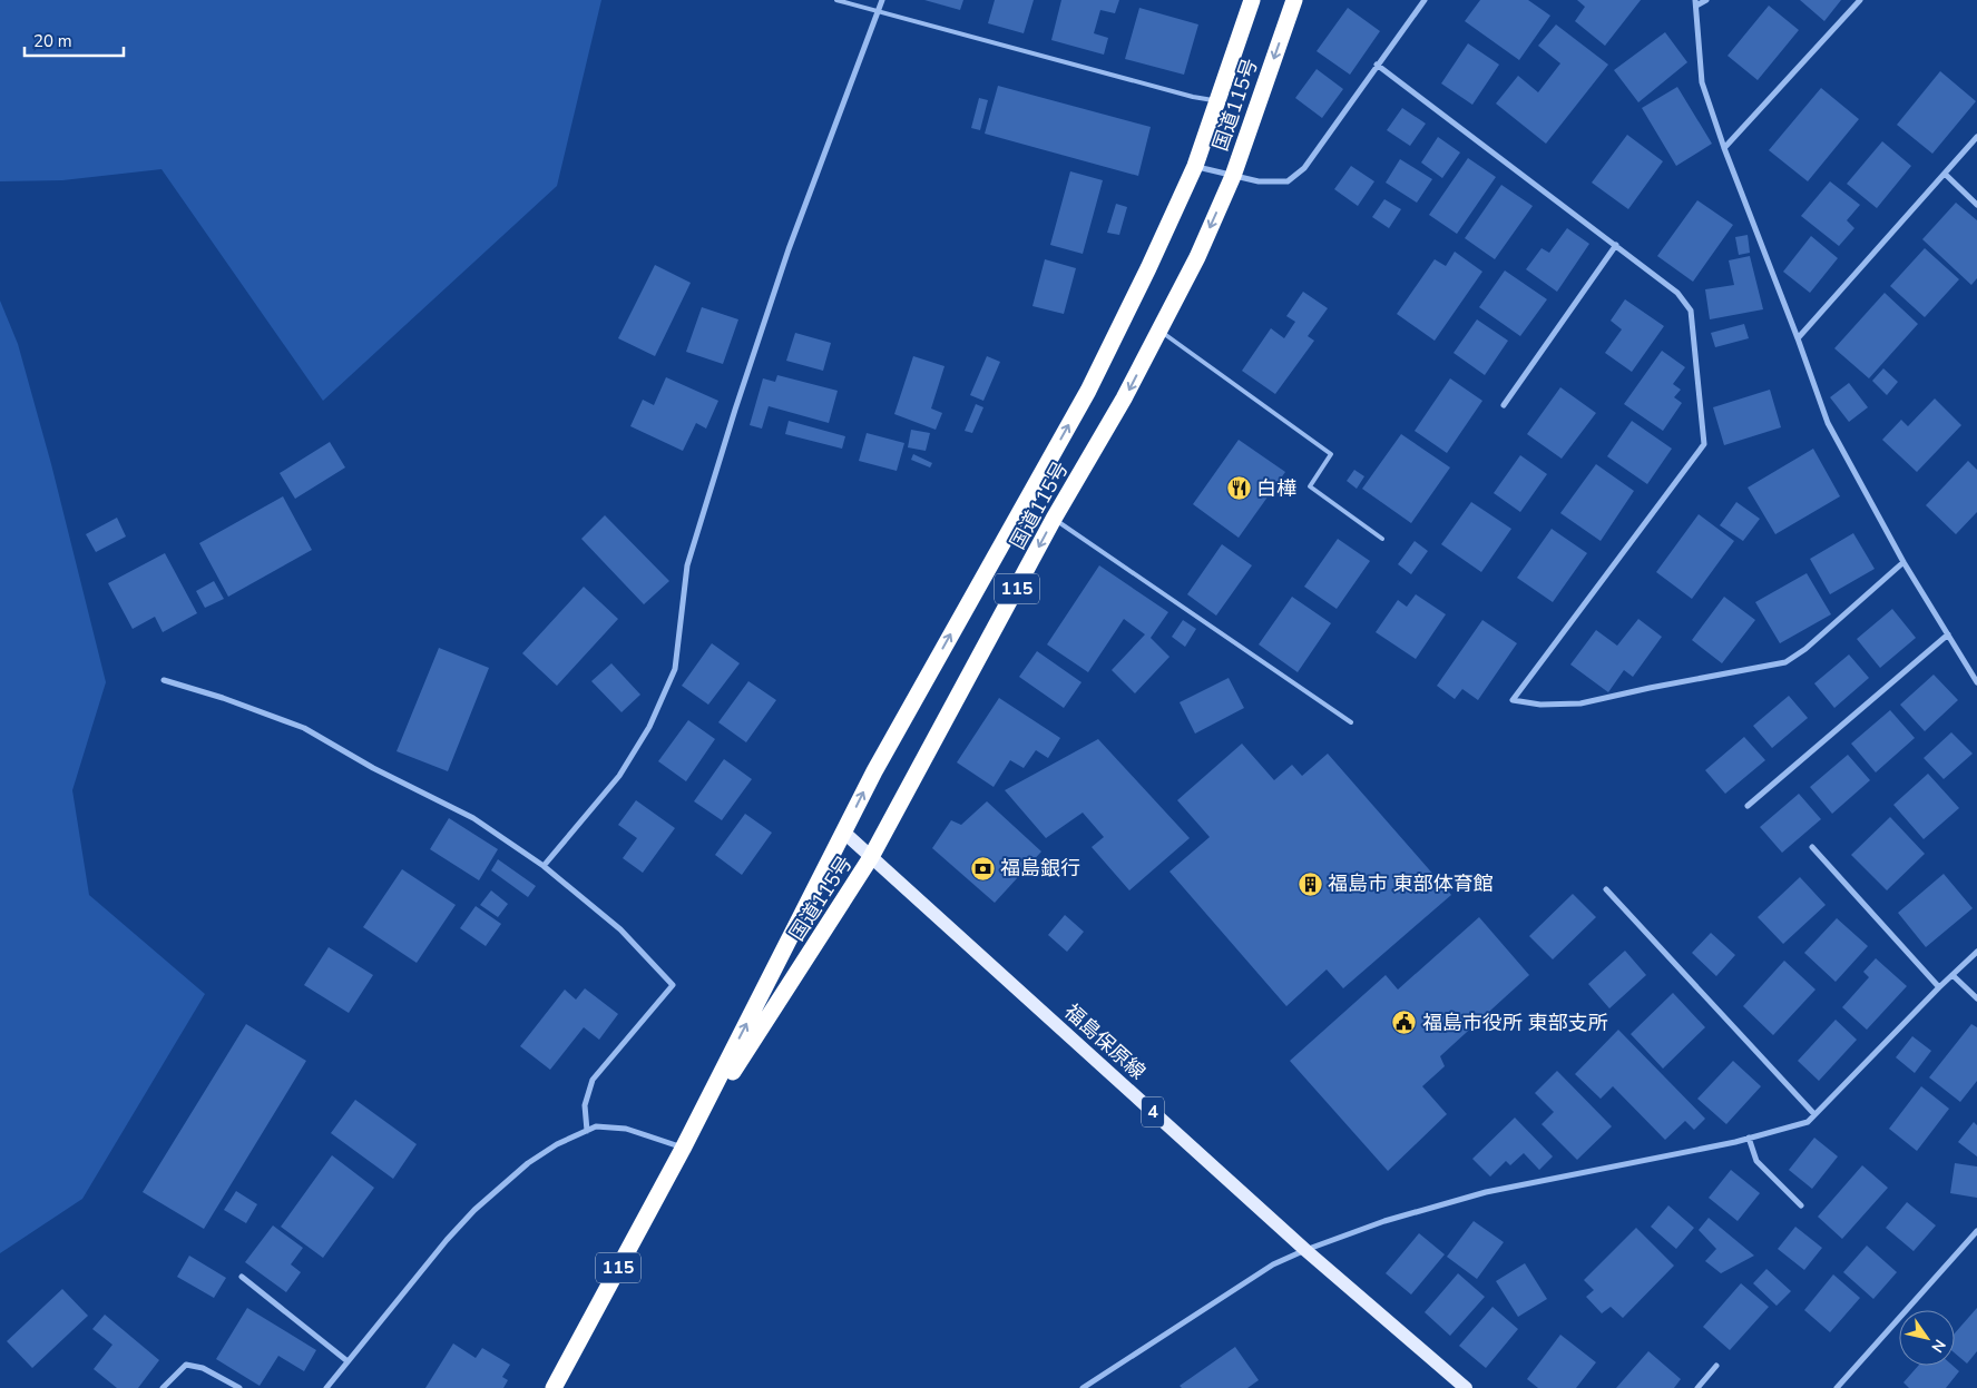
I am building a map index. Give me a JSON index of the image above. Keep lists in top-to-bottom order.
{
  "streets": {
    "highway": ["国道115号", "115"],
    "main road": ["福島保原線", "4"]
  },
  "crossings": [
    ["国道115号", "福島保原線"]
  ],
  "places": {
    "restaurant": ["白樺"],
    "bank": ["福島銀行"],
    "building": ["福島市 東部体育館"],
    "public building": ["福島市役所 東部支所"]
  },
  "scale_bar": "20 m",
  "north": "bottom right"
}
